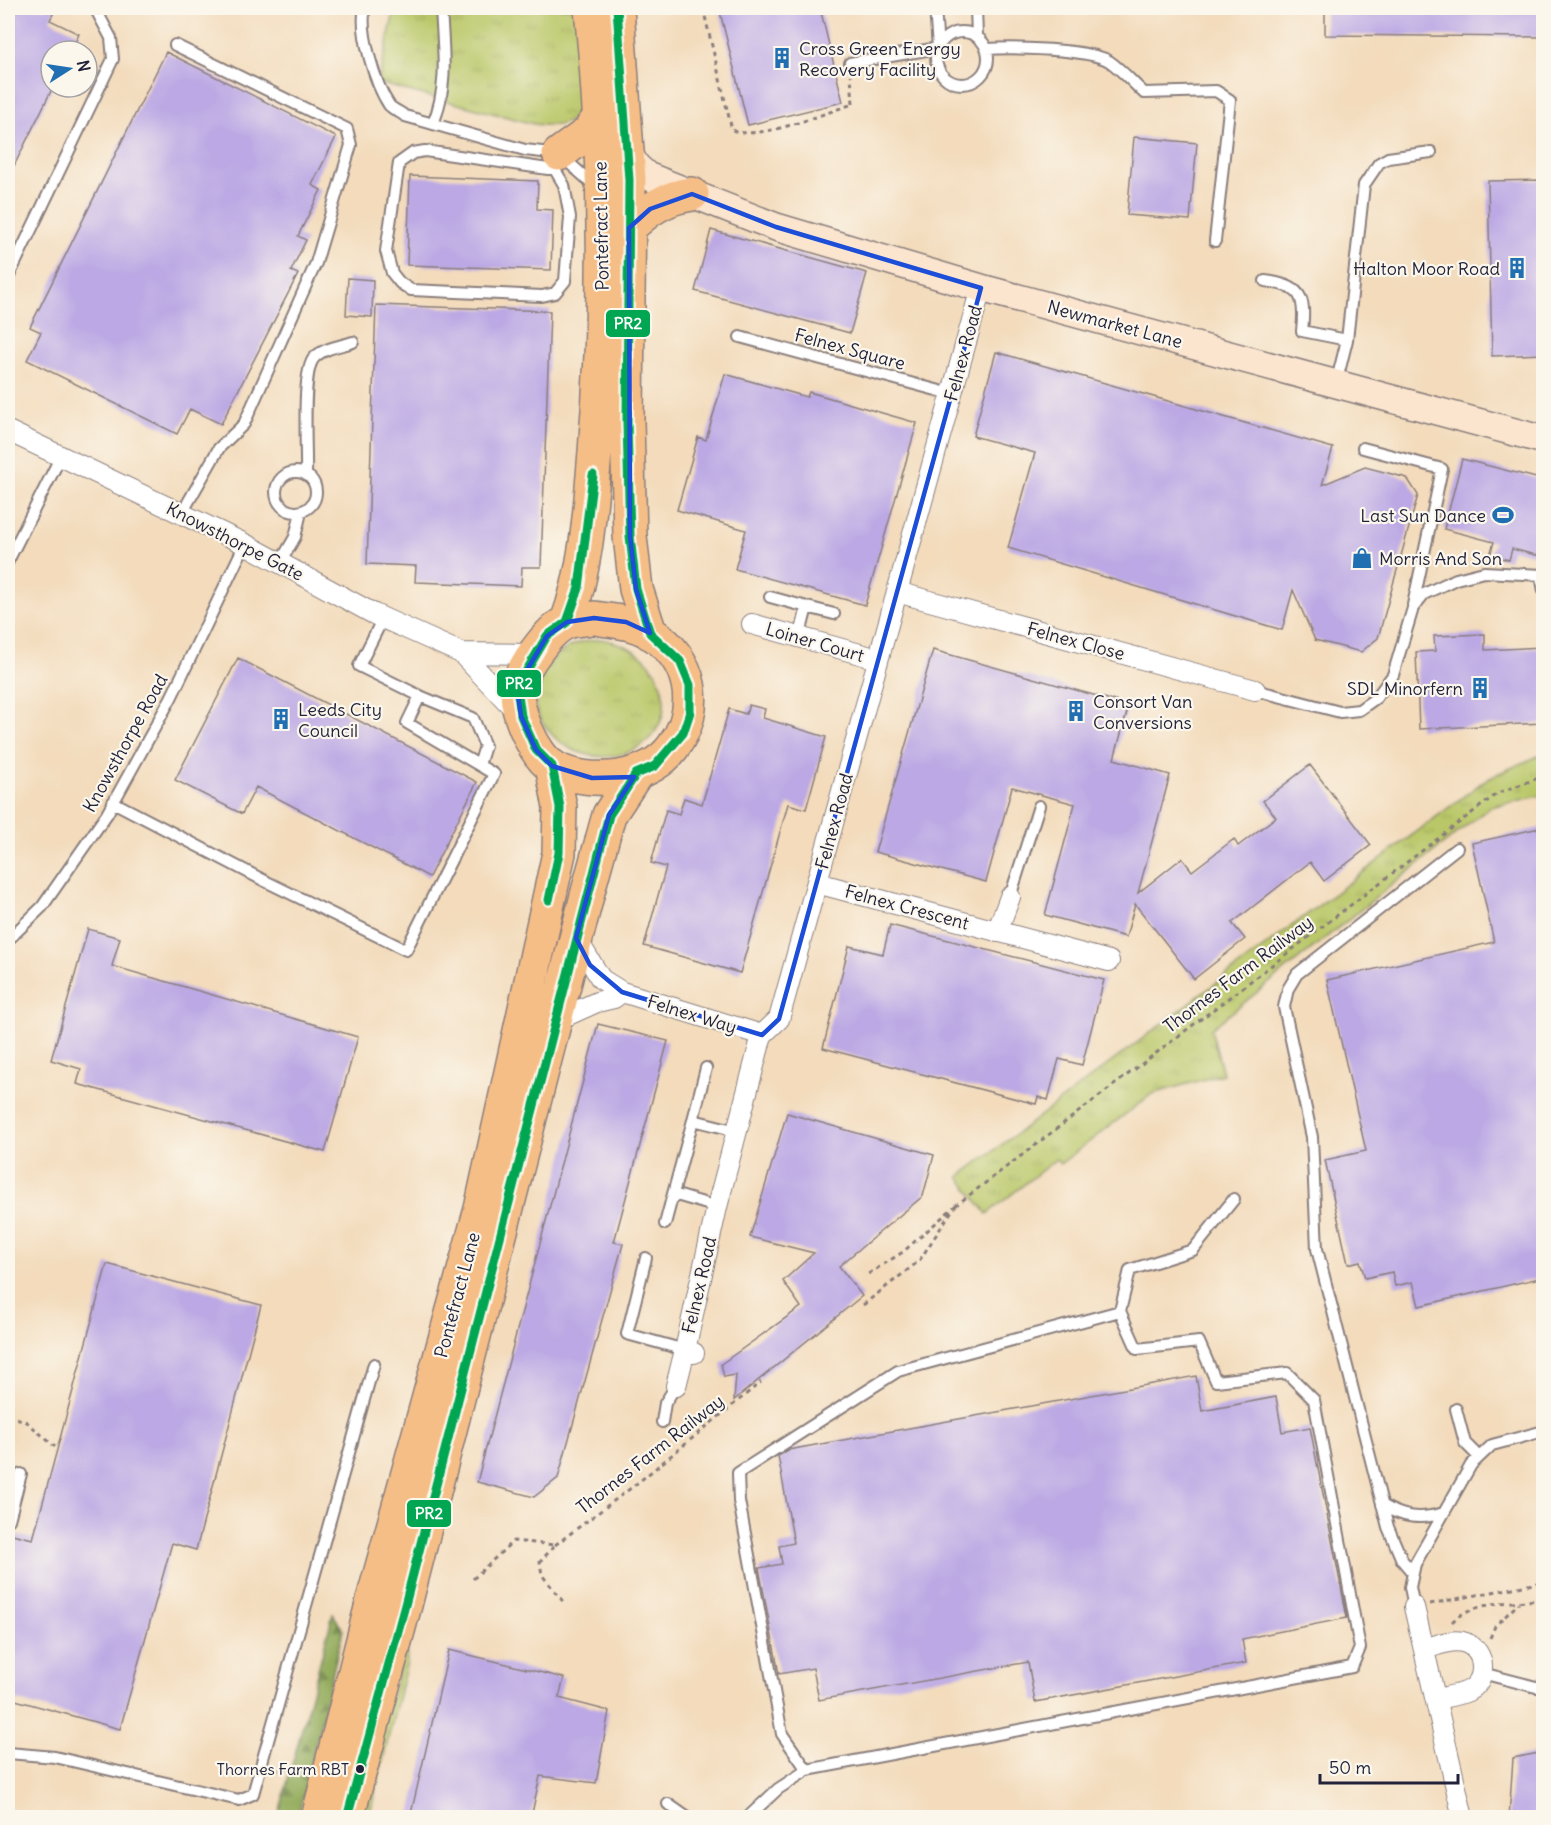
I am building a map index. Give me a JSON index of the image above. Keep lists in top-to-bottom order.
{
  "streets": {
    "highway": ["Pontefract Lane"],
    "street": [
      "Newmarket Lane",
      "Felnex Road",
      "Knowsthorpe Gate",
      "Felnex Close",
      "Loiner Court",
      "Felnex Crescent",
      "Felnex Way"
    ],
    "lane": ["Felnex Square", "Knowsthorpe Road"],
    "path": ["Thornes Farm Railway"]
  },
  "crossings": [
    ["Pontefract Lane", "Newmarket Lane"],
    ["Pontefract Lane", "Knowsthorpe Gate"],
    ["Pontefract Lane", "Felnex Way"],
    ["Newmarket Lane", "Felnex Road"],
    ["Felnex Square", "Felnex Road"],
    ["Felnex Road", "Felnex Close"],
    ["Felnex Road", "Loiner Court"],
    ["Felnex Road", "Felnex Crescent"],
    ["Felnex Road", "Felnex Way"],
    ["Knowsthorpe Gate", "Knowsthorpe Road"]
  ],
  "places": {
    "building": [
      "Cross Green Energy Recovery Facility",
      "Halton Moor Road",
      "SDL Minorfern",
      "Consort Van Conversions",
      "Leeds City Council"
    ],
    "sports": ["Last Sun Dance"],
    "shop": ["Morris And Son"],
    "other": ["Thornes Farm RBT"]
  },
  "lines": ["transit line PR2"],
  "scale_bar": "50 m",
  "north": "right"
}
